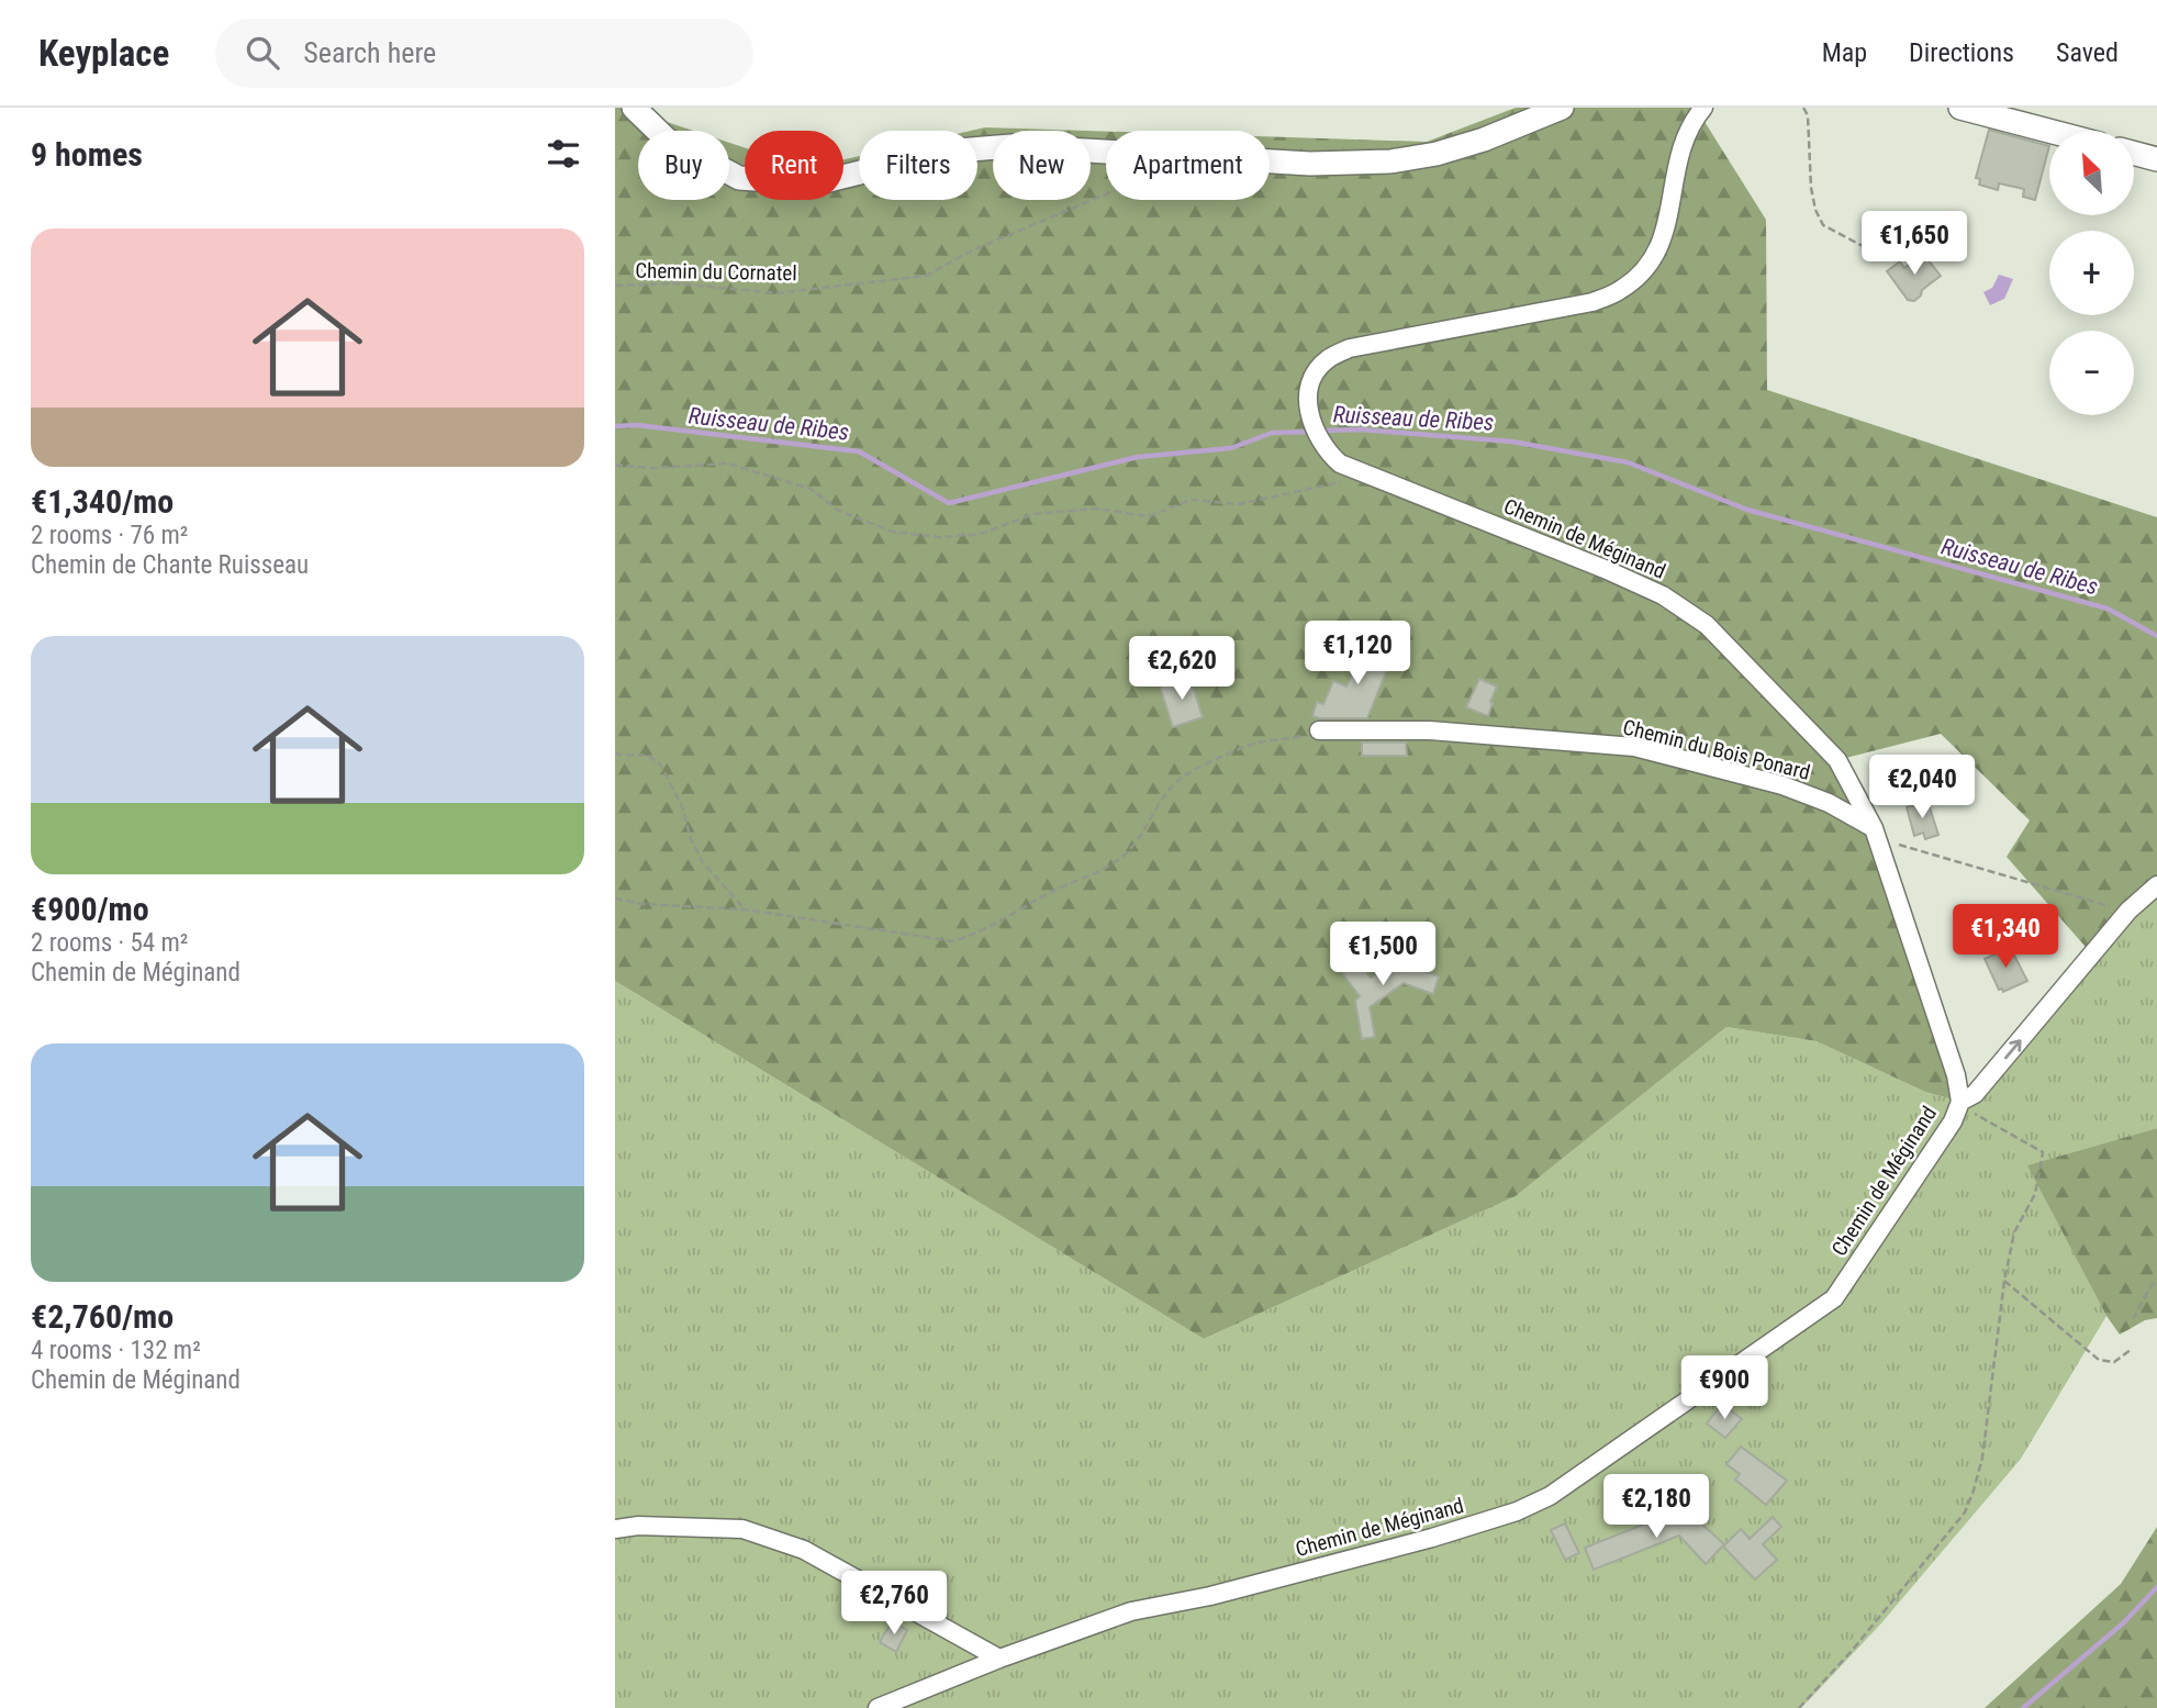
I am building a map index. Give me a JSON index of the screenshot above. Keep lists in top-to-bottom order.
{
  "streets": {
    "street": ["Chemin de Méginand", "Chemin du Bois Ponard"],
    "path": ["Chemin du Cornatel"]
  },
  "crossings": [
    ["Chemin de Méginand", "Chemin du Bois Ponard"]
  ],
  "water": ["Ruisseau de Ribes"],
  "north": "top left",
  "page": {
    "header": "Keyplace",
    "search": "Search here",
    "nav": ["Map", "Directions", "Saved"],
    "heading": "9 homes",
    "map_buttons": ["+", "−"],
    "chip": [
      "Buy",
      "Rent",
      "Filters",
      "New",
      "Apartment"
    ],
    "list": [
      {
        "name": "€1,340/mo",
        "note": "2 rooms · 76 m² · Chemin de Chante Ruisseau"
      },
      {
        "name": "€900/mo",
        "note": "2 rooms · 54 m² · Chemin de Méginand"
      },
      {
        "name": "€2,760/mo",
        "note": "4 rooms · 132 m² · Chemin de Méginand"
      }
    ],
    "price": [
      "€1,650",
      "€1,120",
      "€2,620",
      "€2,040",
      "€1,340",
      "€1,500",
      "€900",
      "€2,180",
      "€2,760"
    ]
  }
}
